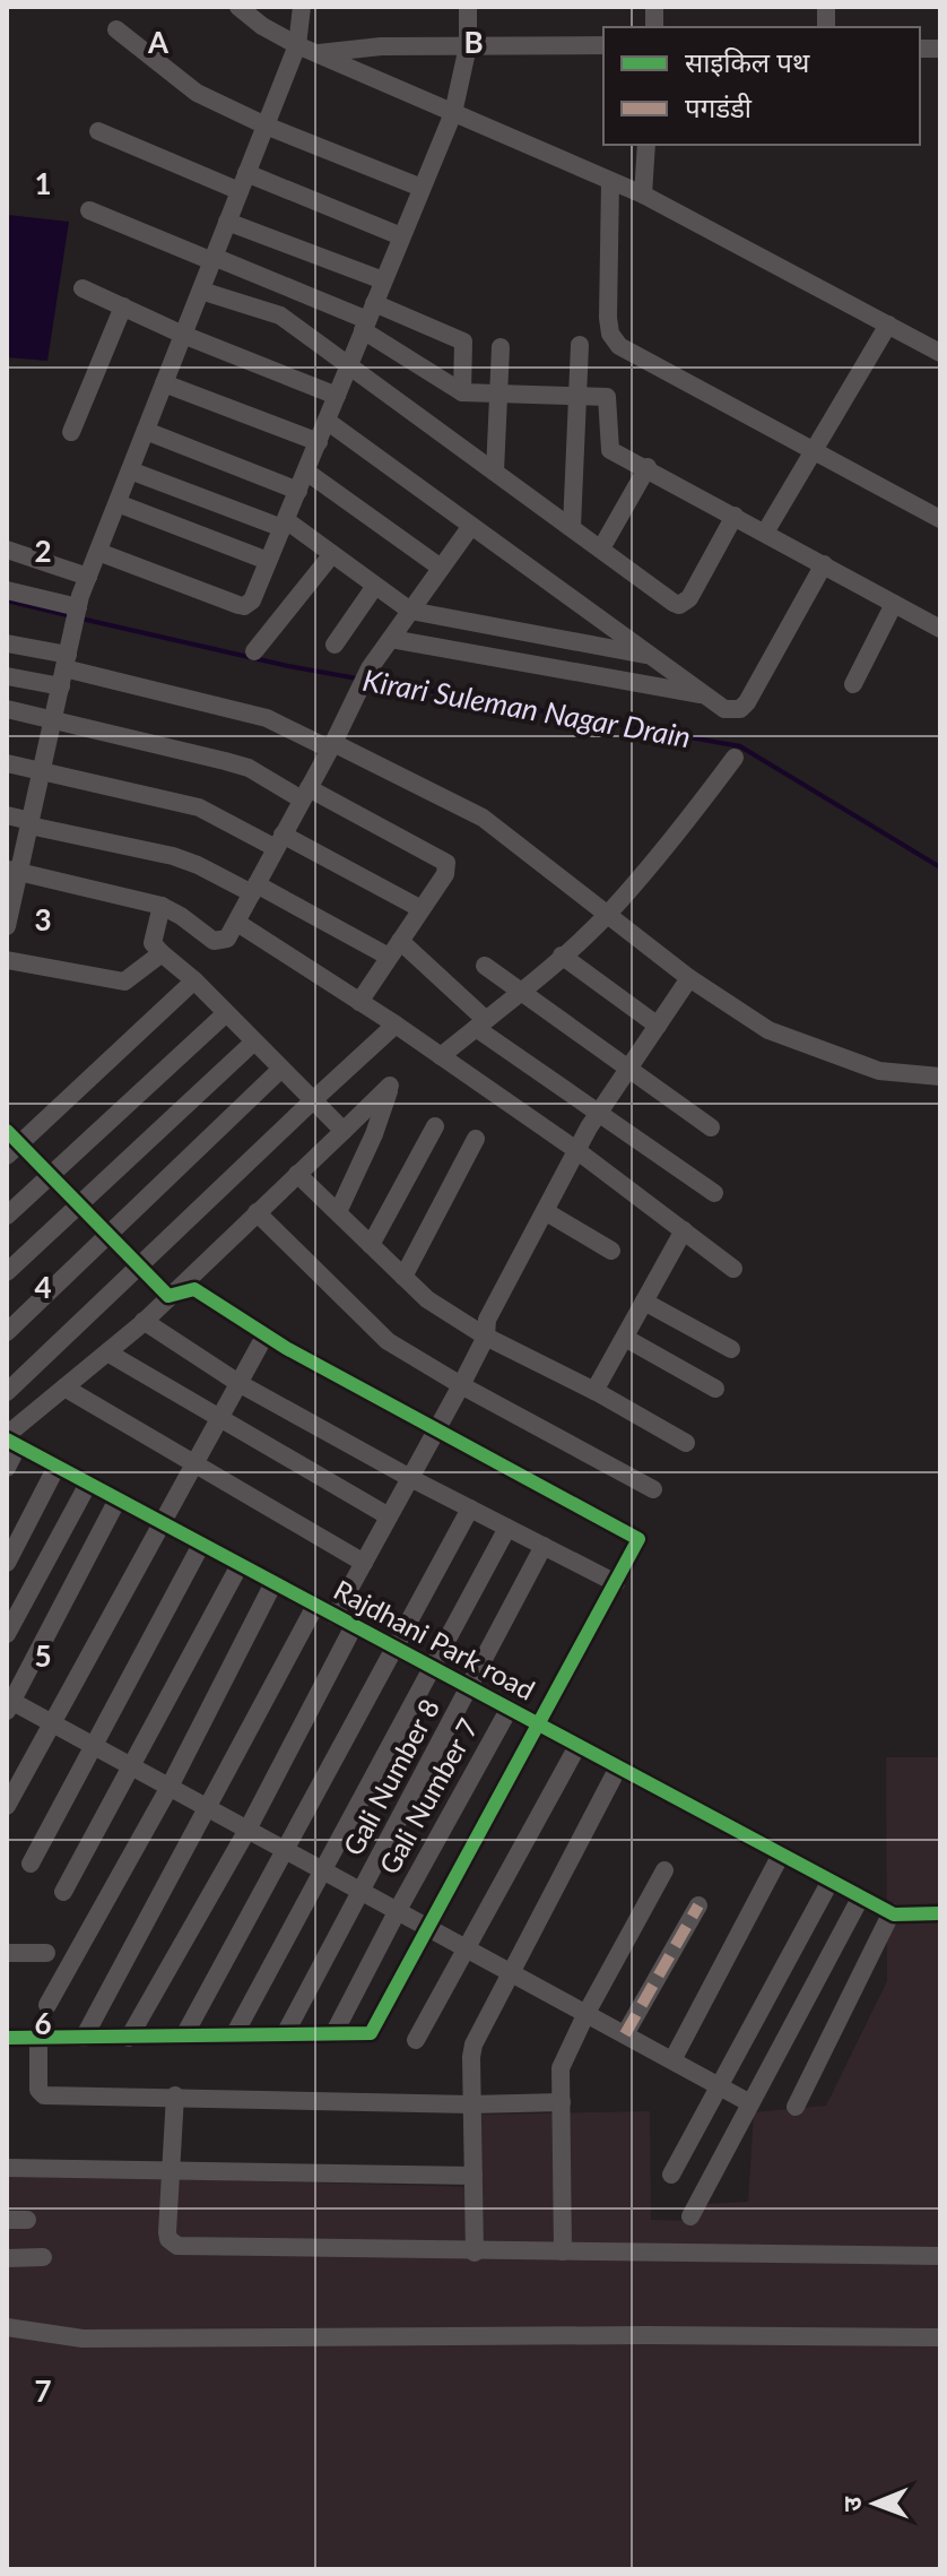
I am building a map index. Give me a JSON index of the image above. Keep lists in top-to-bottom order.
{
  "streets": {
    "street": ["Rajdhani Park road", "Gali Number 8", "Gali Number 7"]
  },
  "crossings": [
    ["Rajdhani Park road", "Gali Number 8"],
    ["Rajdhani Park road", "Gali Number 7"]
  ],
  "water": ["Kirari Suleman Nagar Drain"],
  "legend": ["साइकिल पथ", "पगडंडी"],
  "north": "left",
  "grid": {
    "columns": ["A", "B"],
    "rows": [
      "1",
      "2",
      "3",
      "4",
      "5",
      "6",
      "7"
    ]
  }
}
